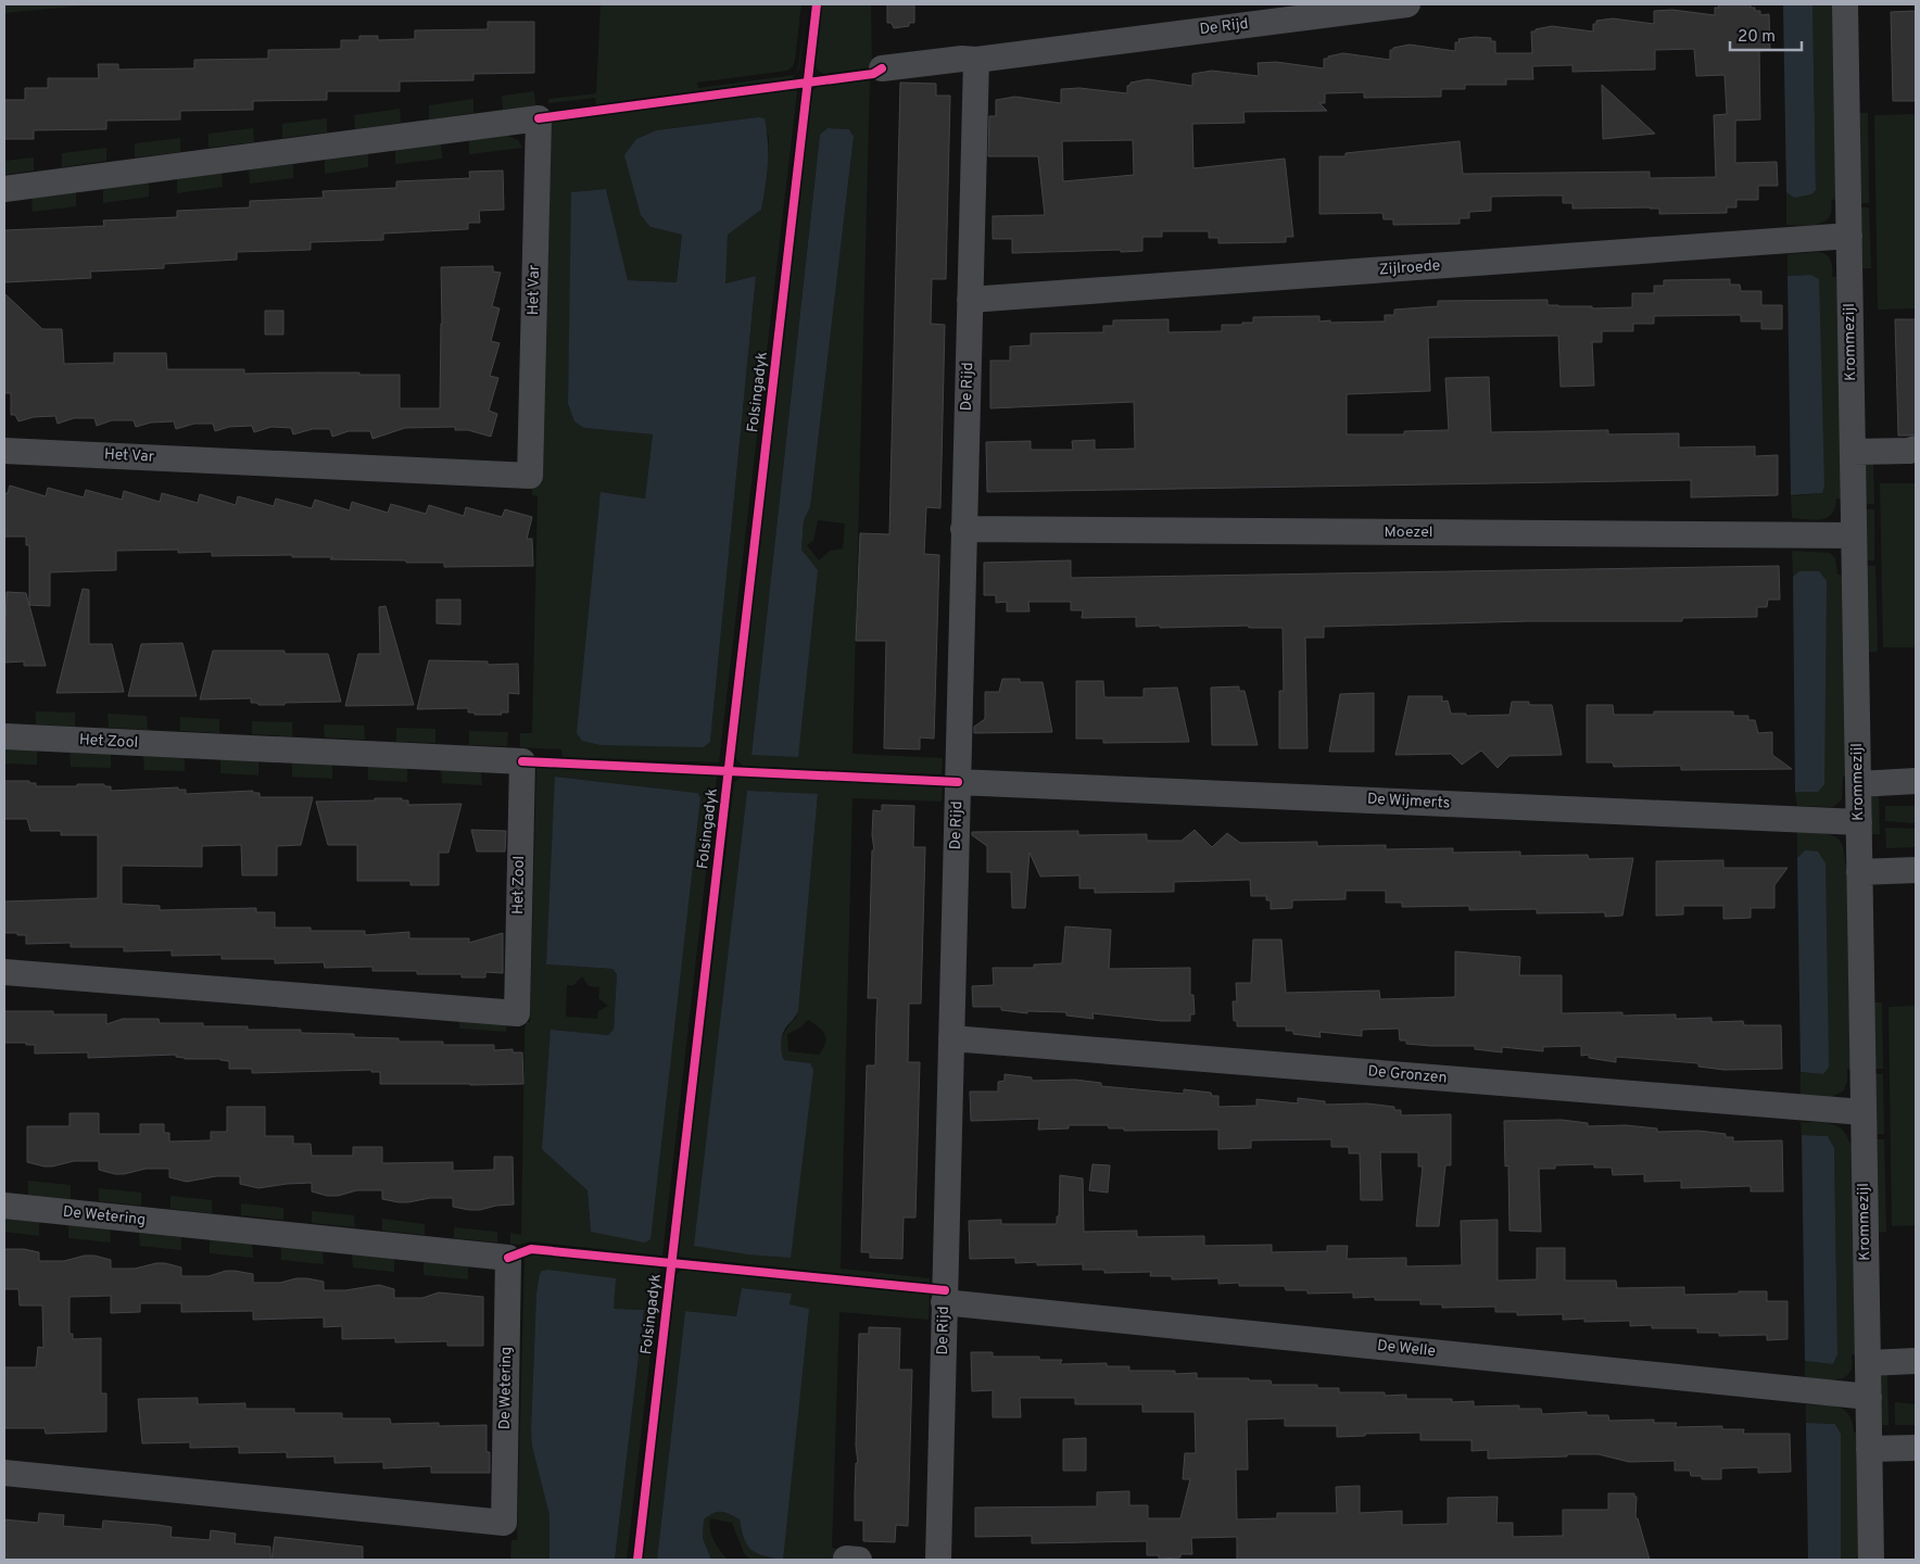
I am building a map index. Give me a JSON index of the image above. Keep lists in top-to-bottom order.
{
  "streets": {
    "street": [
      "De Rijd",
      "Zijlroede",
      "Het Var",
      "Krommezijl",
      "Moezel",
      "Het Zool",
      "De Wijmerts",
      "De Gronzen",
      "De Wetering",
      "De Welle"
    ],
    "cycle path": ["Folsingadyk"]
  },
  "crossings": [
    ["De Rijd", "Zijlroede"],
    ["De Rijd", "Moezel"],
    ["De Rijd", "De Wijmerts"],
    ["De Rijd", "De Gronzen"],
    ["De Rijd", "De Welle"],
    ["Zijlroede", "Krommezijl"],
    ["Krommezijl", "Moezel"],
    ["Krommezijl", "De Wijmerts"],
    ["Krommezijl", "De Gronzen"],
    ["Krommezijl", "De Welle"]
  ],
  "scale_bar": "20 m"
}
